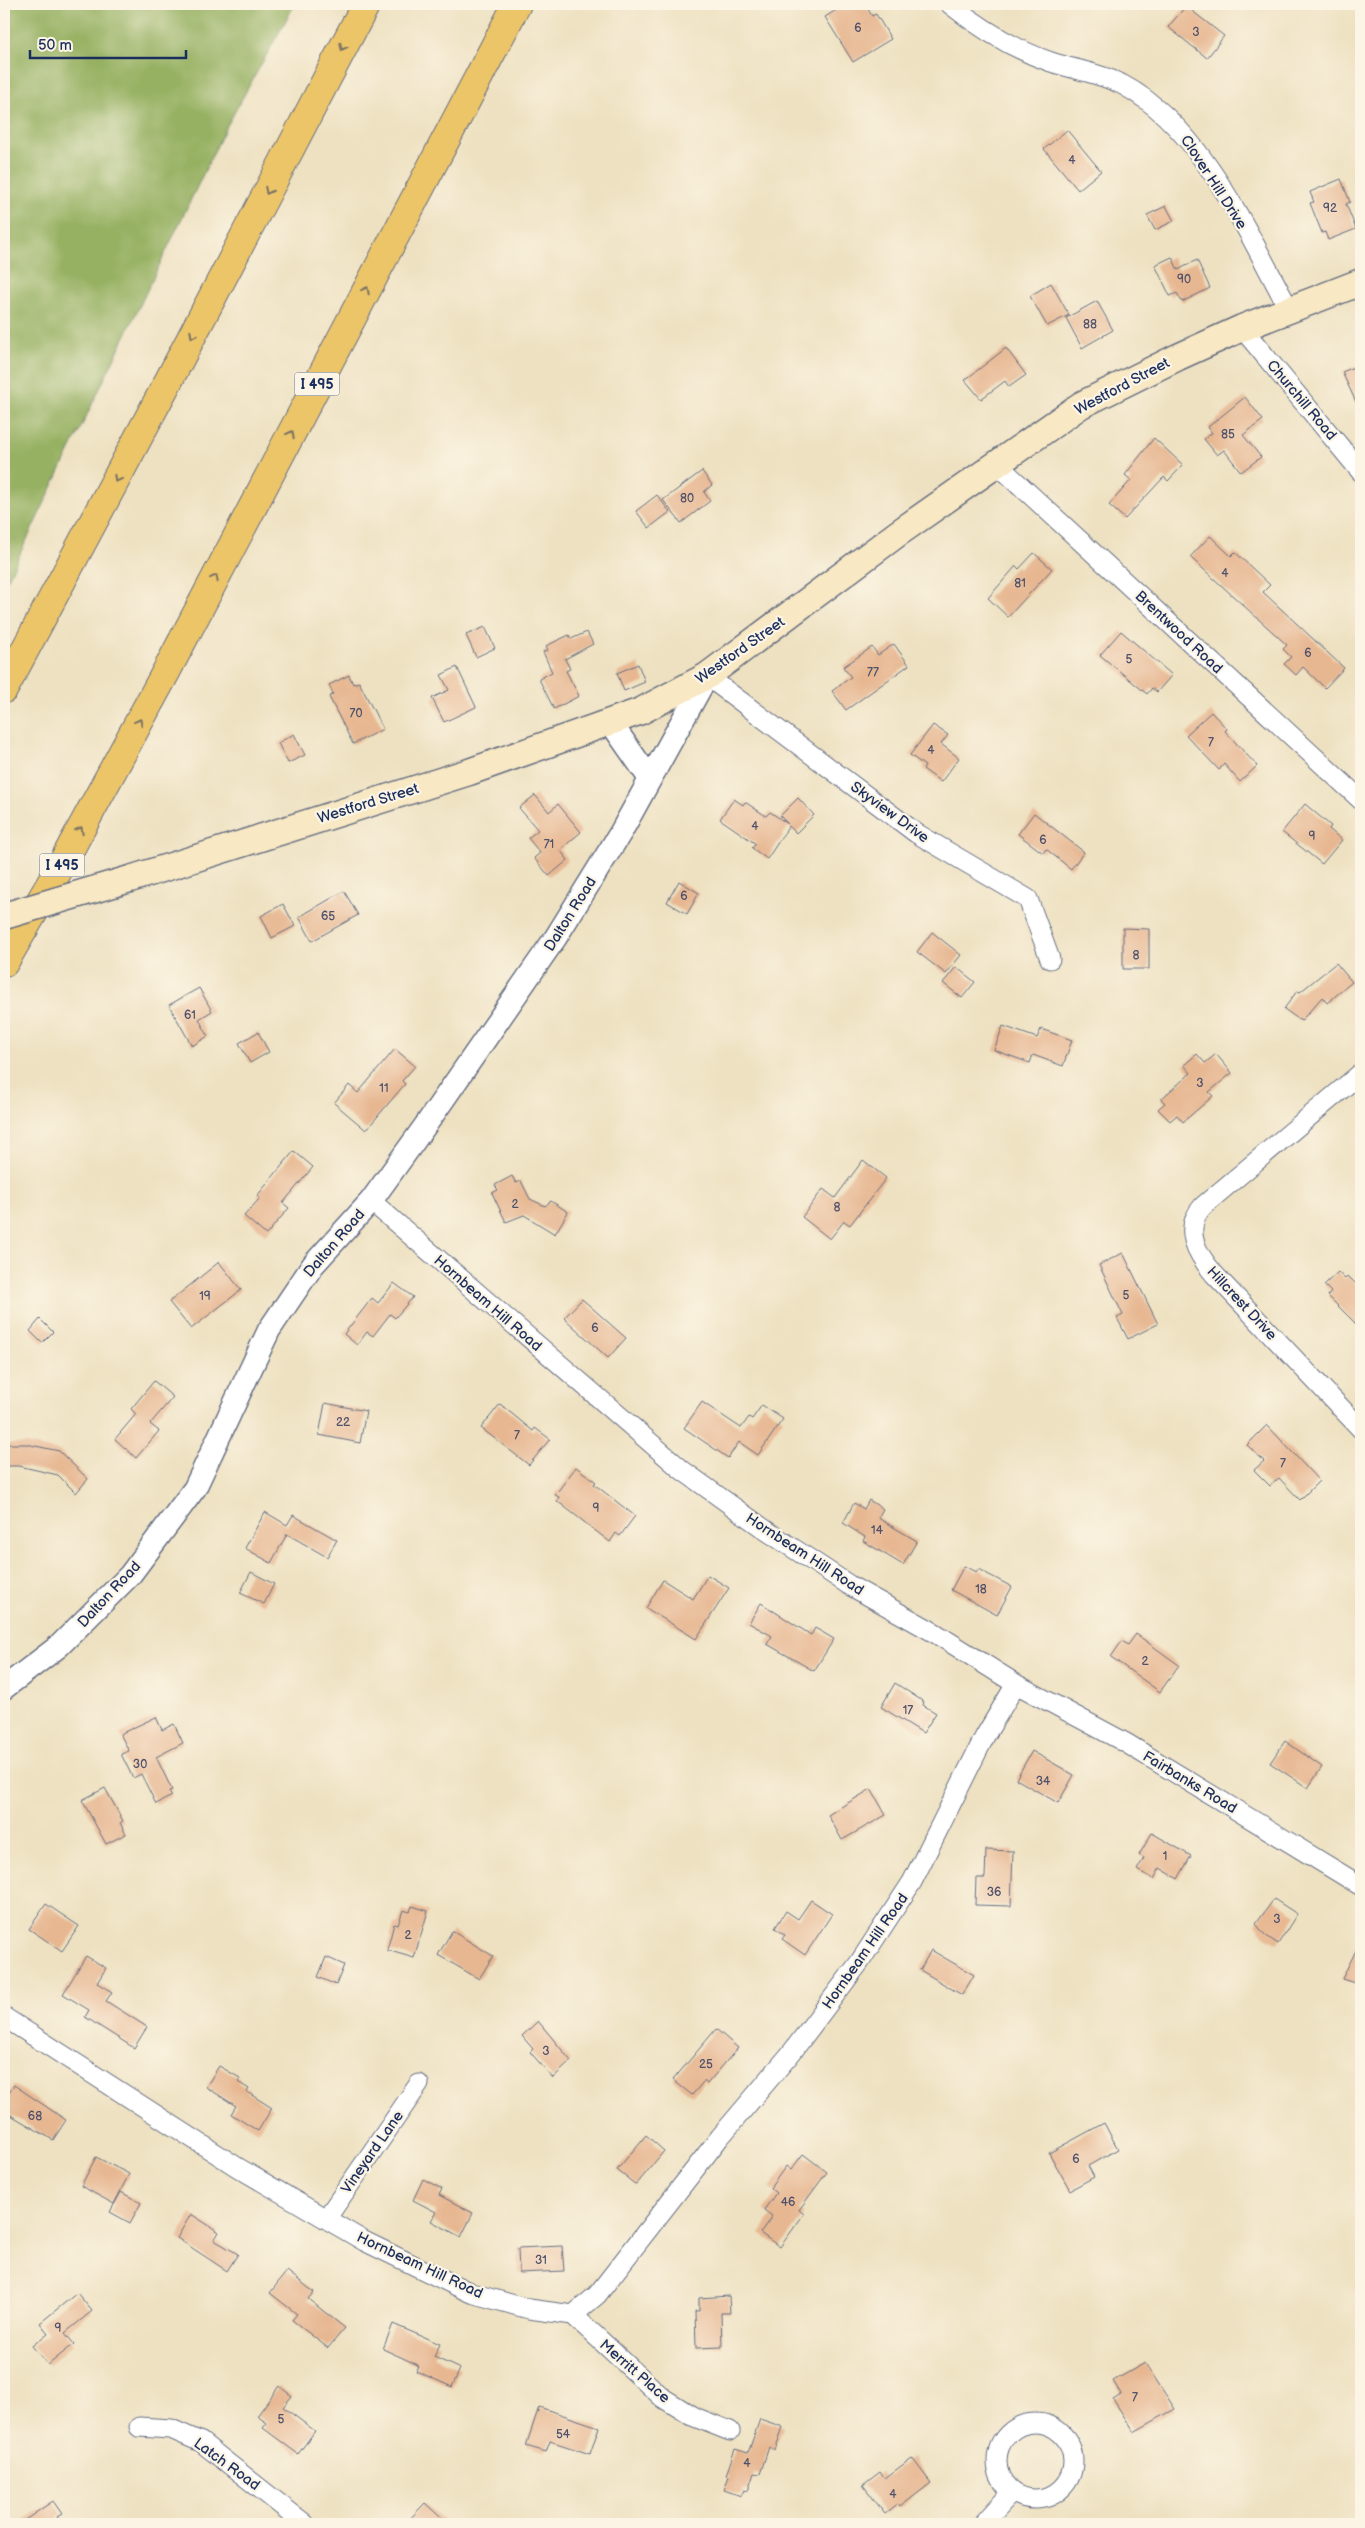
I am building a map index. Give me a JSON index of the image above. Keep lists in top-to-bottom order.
{
  "streets": {
    "highway": ["I 495"],
    "main road": ["Westford Street"],
    "street": [
      "Clover Hill Drive",
      "Churchill Road",
      "Brentwood Road",
      "Skyview Drive",
      "Dalton Road",
      "Hornbeam Hill Road",
      "Hillcrest Drive",
      "Fairbanks Road",
      "Vineyard Lane",
      "Merritt Place",
      "Latch Road"
    ]
  },
  "crossings": [
    ["Clover Hill Drive", "Westford Street"],
    ["Westford Street", "Churchill Road"],
    ["Westford Street", "Brentwood Road"],
    ["Westford Street", "Skyview Drive"],
    ["Westford Street", "Dalton Road"],
    ["Skyview Drive", "Dalton Road"],
    ["Dalton Road", "Hornbeam Hill Road"],
    ["Hornbeam Hill Road", "Fairbanks Road"],
    ["Hornbeam Hill Road", "Vineyard Lane"],
    ["Hornbeam Hill Road", "Merritt Place"]
  ],
  "house_numbers": [
    "6",
    "3",
    "4",
    "92",
    "90",
    "88",
    "85",
    "80",
    "4",
    "81",
    "6",
    "5",
    "77",
    "70",
    "7",
    "4",
    "4",
    "9",
    "6",
    "71",
    "6",
    "65",
    "8",
    "61",
    "3",
    "11",
    "2",
    "8",
    "5",
    "19",
    "6",
    "22",
    "7",
    "7",
    "9",
    "14",
    "18",
    "2",
    "17",
    "30",
    "34",
    "1",
    "36",
    "3",
    "2",
    "3",
    "25",
    "68",
    "6",
    "46",
    "31",
    "9",
    "7",
    "5",
    "54",
    "4",
    "4"
  ],
  "scale_bar": "50 m"
}
